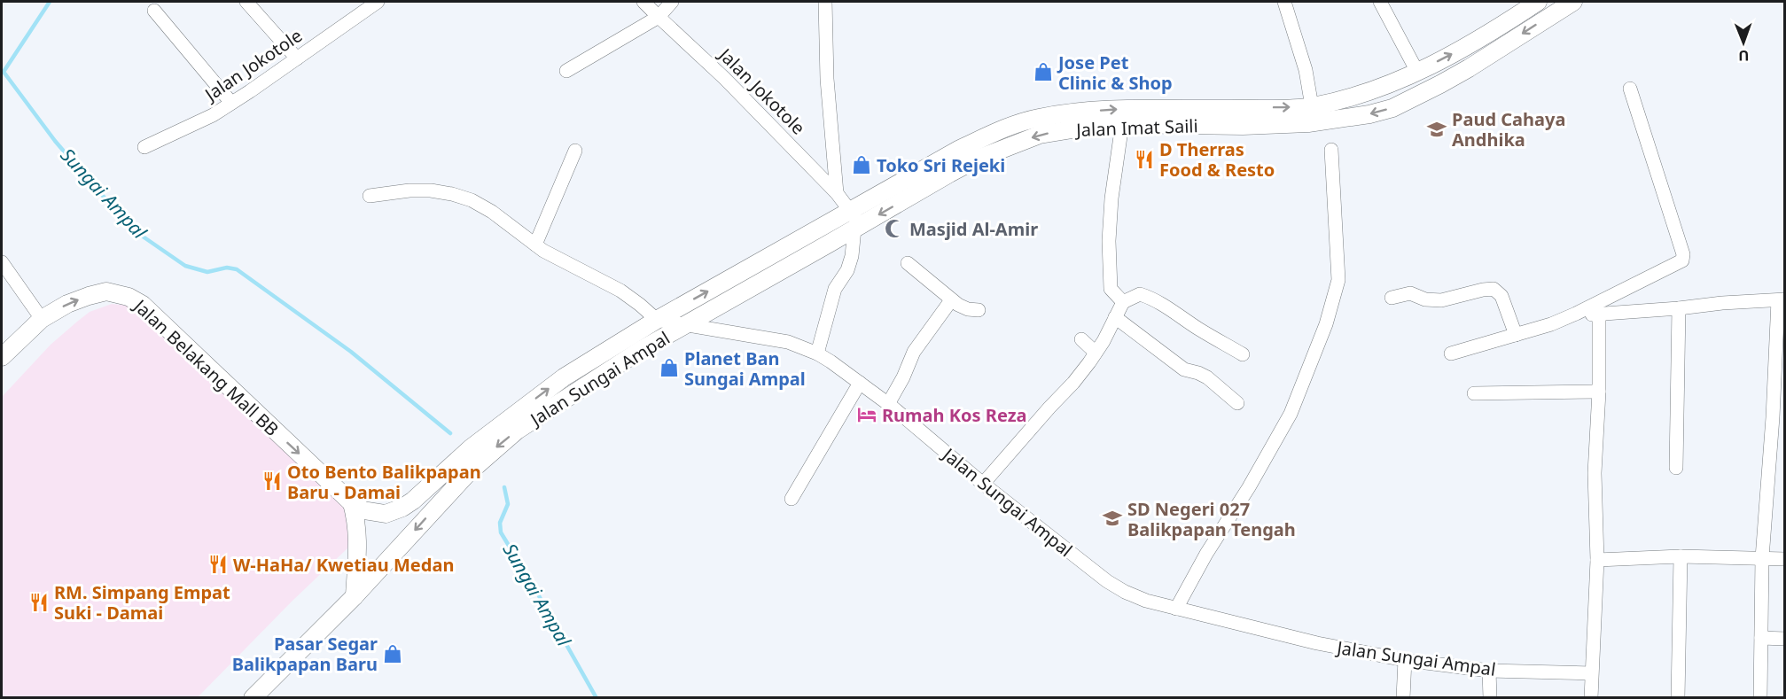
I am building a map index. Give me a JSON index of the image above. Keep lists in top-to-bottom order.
{
  "streets": {
    "main road": ["Jalan Imat Saili", "Jalan Belakang Mall BB", "Jalan Sungai Ampal"],
    "street": ["Jalan Jokotole"]
  },
  "crossings": [
    ["Jalan Jokotole", "Jalan Imat Saili"],
    ["Jalan Imat Saili", "Jalan Sungai Ampal"],
    ["Jalan Belakang Mall BB", "Jalan Sungai Ampal"]
  ],
  "one_way": ["Jalan Belakang Mall BB"],
  "water": ["Sungai Ampal"],
  "places": {
    "shop": [
      "Jose Pet Clinic & Shop",
      "Toko Sri Rejeki",
      "Planet Ban Sungai Ampal",
      "Pasar Segar Balikpapan Baru"
    ],
    "school or university": ["Paud Cahaya Andhika", "SD Negeri 027 Balikpapan Tengah"],
    "restaurant": [
      "D Therras Food & Resto",
      "Oto Bento Balikpapan Baru - Damai",
      "W-HaHa/ Kwetiau Medan",
      "RM. Simpang Empat Suki - Damai"
    ],
    "mosque": ["Masjid Al-Amir"],
    "hotel": ["Rumah Kos Reza"]
  },
  "north": "bottom"
}
